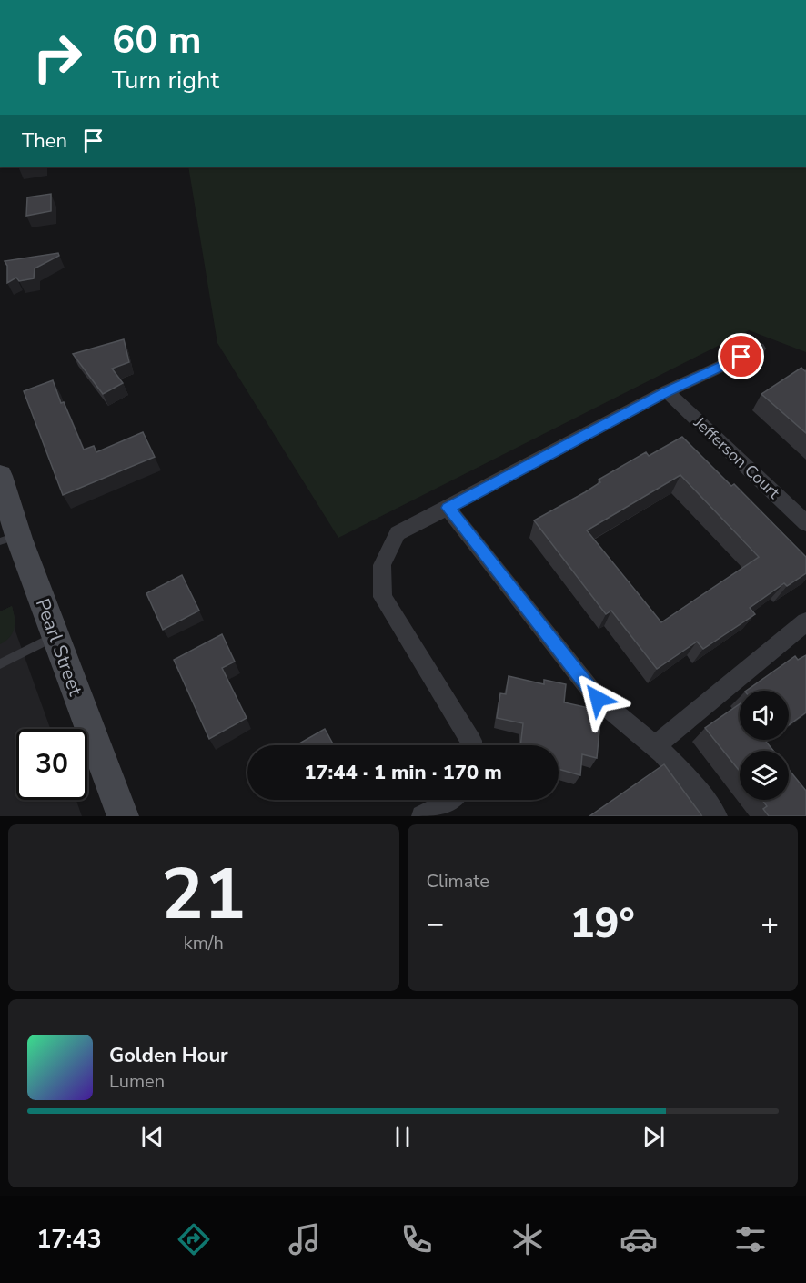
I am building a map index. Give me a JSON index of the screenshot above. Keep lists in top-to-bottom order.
{
  "streets": {
    "main road": ["Pearl Street"],
    "street": ["Jefferson Court"]
  },
  "page": {
    "turn": ["60 m", "Turn right"],
    "then": "Then",
    "limit": "30",
    "trip": "17:44 · 1 min · 170 m",
    "tile": [
      ["21", "km/h"],
      "Climate"
    ],
    "heat": ["−", "19°", "+"],
    "song": ["Golden Hour", "Lumen"],
    "tabs": "17:43"
  }
}
